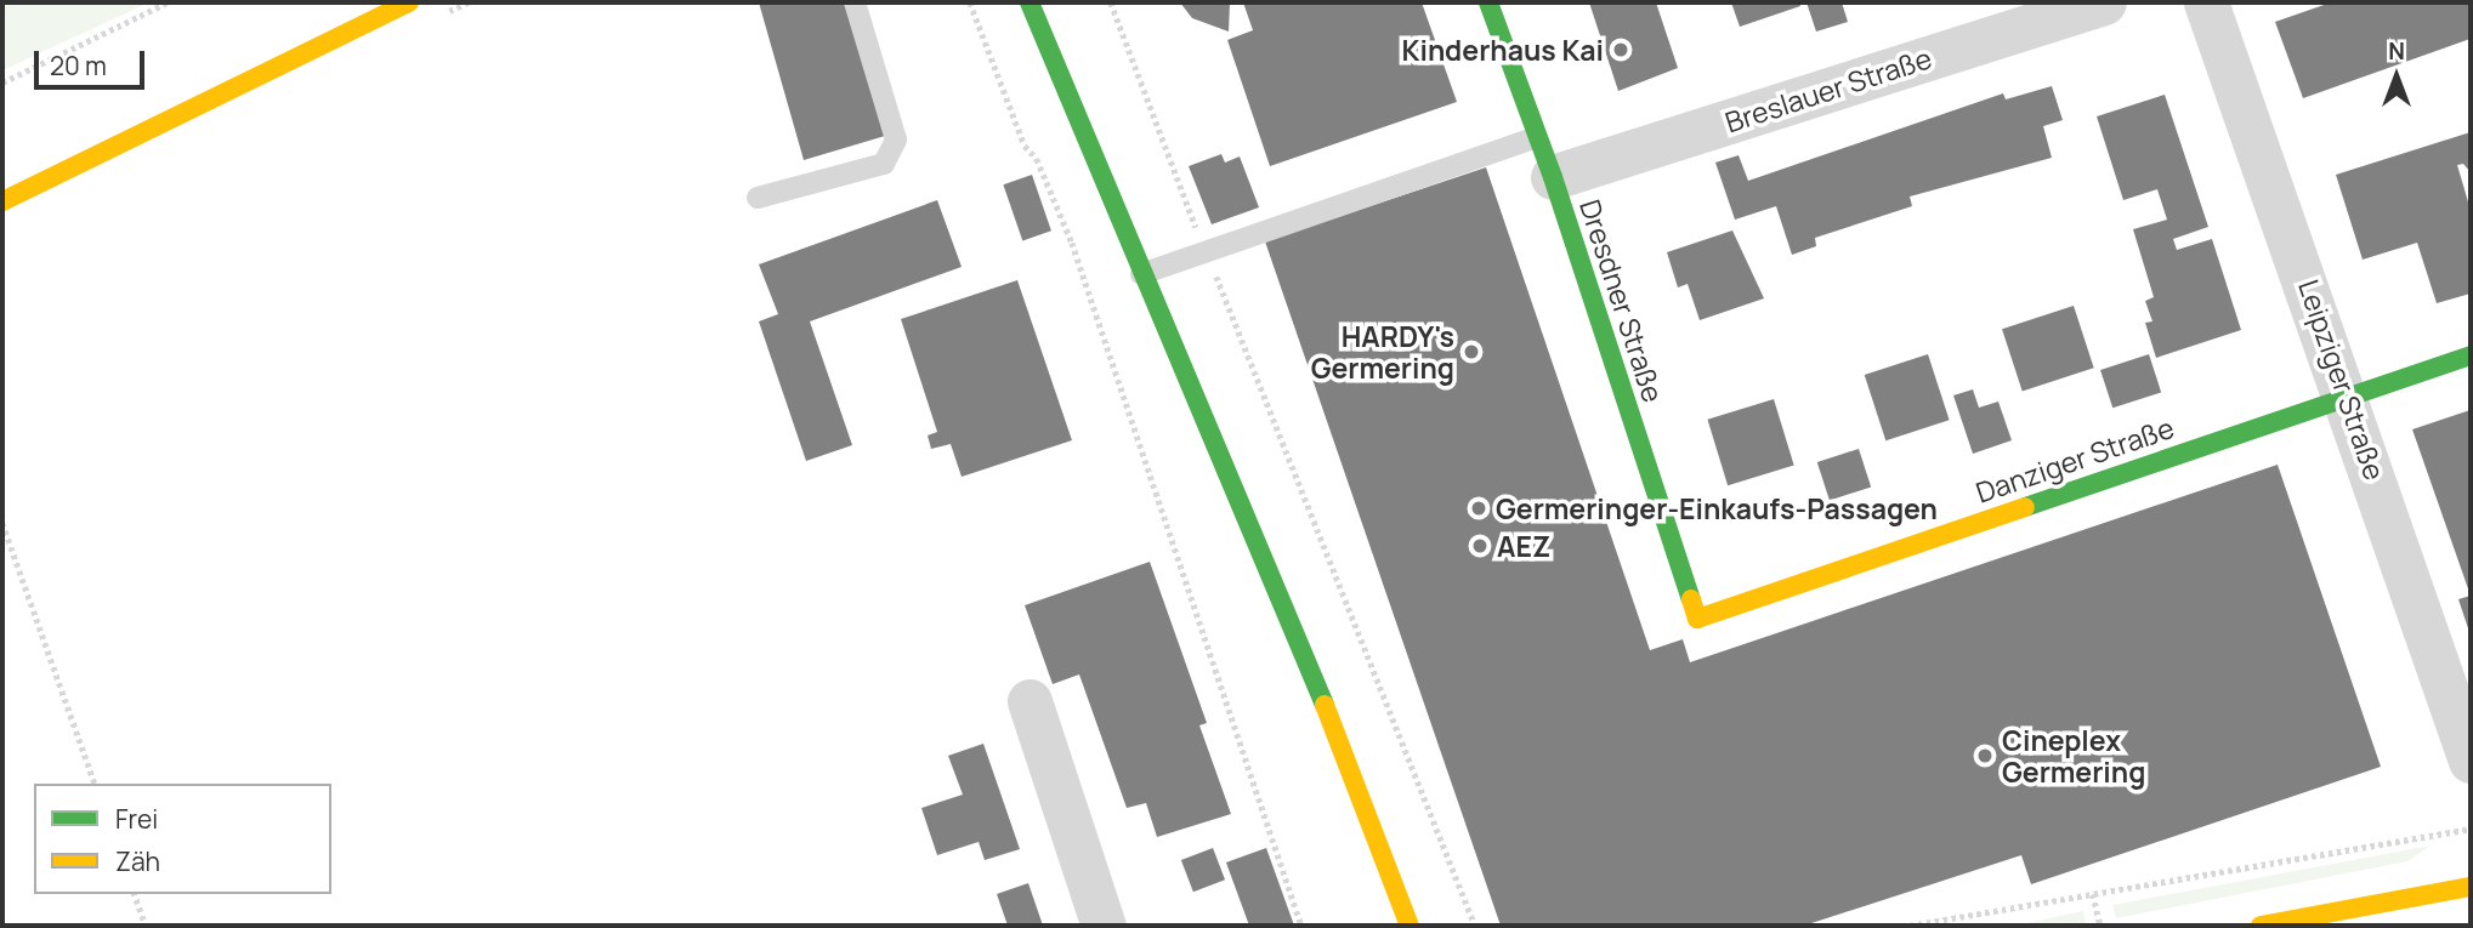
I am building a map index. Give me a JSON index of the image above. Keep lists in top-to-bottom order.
{
  "streets": {
    "street": [
      "Breslauer Straße",
      "Dresdner Straße",
      "Leipziger Straße",
      "Danziger Straße"
    ]
  },
  "crossings": [
    ["Breslauer Straße", "Dresdner Straße"],
    ["Dresdner Straße", "Danziger Straße"],
    ["Leipziger Straße", "Danziger Straße"]
  ],
  "places": [
    "Kinderhaus Kai",
    "HARDY's Germering",
    "Germeringer-Einkaufs-Passagen",
    "AEZ",
    "Cineplex Germering"
  ],
  "legend": ["Frei", "Zäh"],
  "scale_bar": "20 m",
  "north": "top"
}
